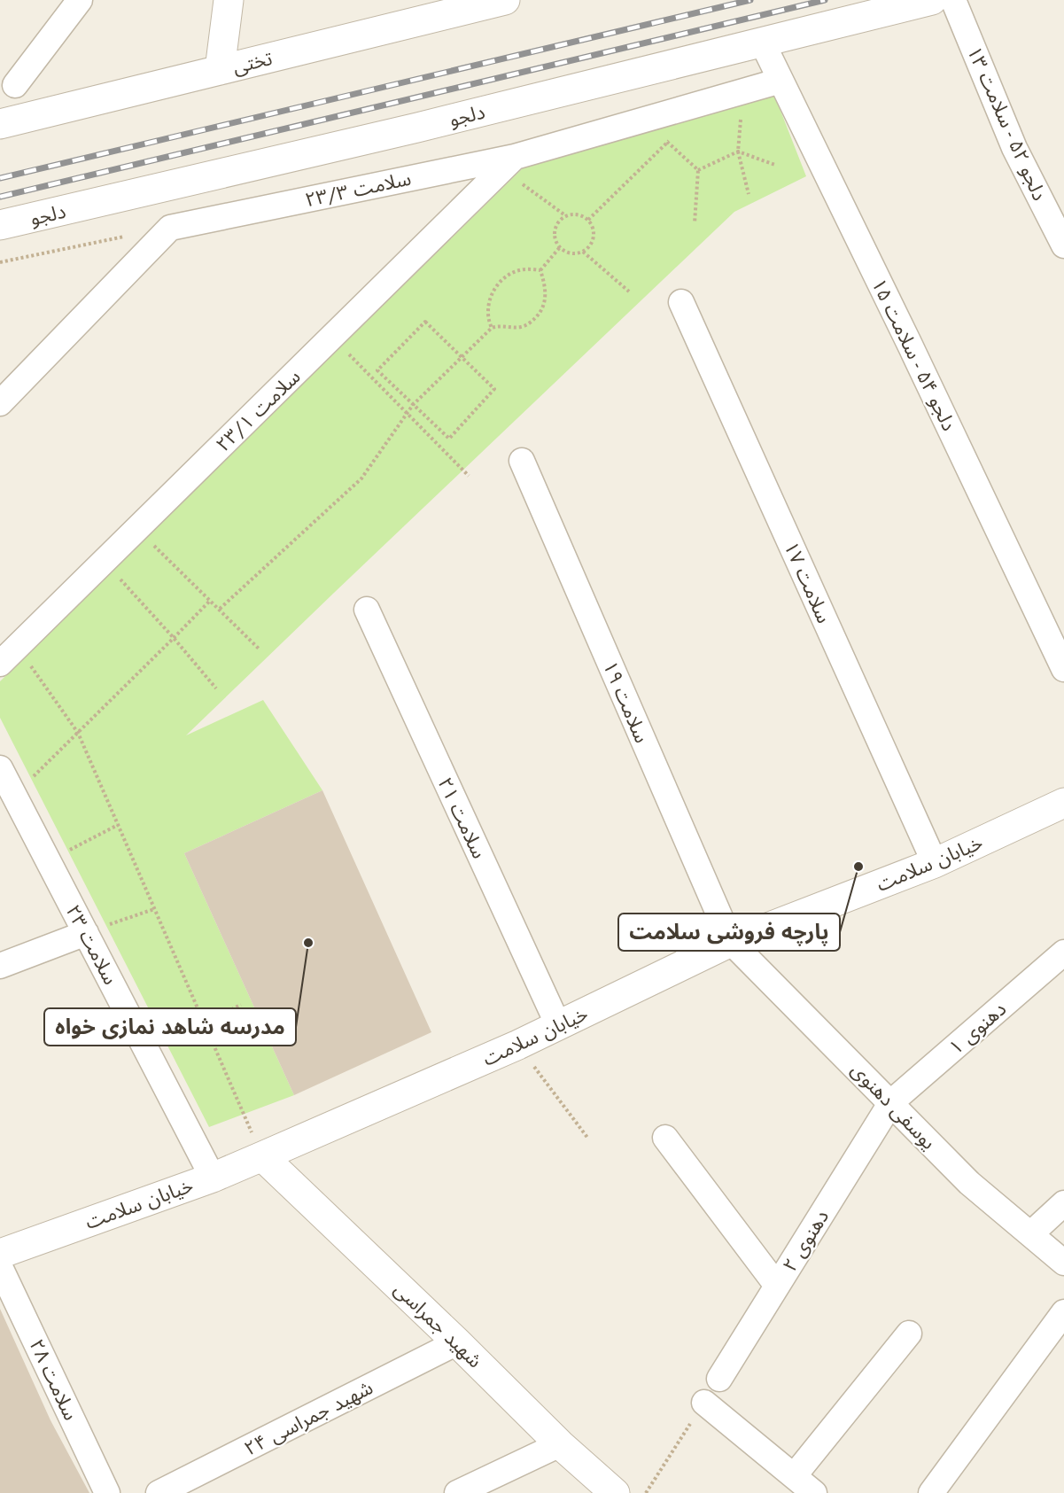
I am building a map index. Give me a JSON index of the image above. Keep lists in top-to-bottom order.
{
  "streets": {
    "street": [
      "تختی",
      "دلجو",
      "دلجو ۵۲ - سلامت ۱۳",
      "سلامت ۲۳/۳",
      "دلجو ۵۴ - سلامت ۱۵",
      "سلامت ۲۳/۱",
      "سلامت ۱۷",
      "سلامت ۱۹",
      "سلامت ۲۱",
      "خیابان سلامت",
      "سلامت ۲۳",
      "دهنوی ۱",
      "یوسفی دهنوی",
      "دهنوی ۲",
      "شهید جمراسی",
      "سلامت ۲۸",
      "شهید جمراسی ۲۴"
    ]
  },
  "crossings": [
    ["دلجو", "دلجو ۵۴ - سلامت ۱۵"],
    ["سلامت ۲۳/۳", "دلجو ۵۴ - سلامت ۱۵"],
    ["سلامت ۲۳/۳", "سلامت ۲۳/۱"],
    ["سلامت ۱۷", "خیابان سلامت"],
    ["سلامت ۱۹", "خیابان سلامت"],
    ["سلامت ۱۹", "یوسفی دهنوی"],
    ["سلامت ۲۱", "خیابان سلامت"],
    ["خیابان سلامت", "سلامت ۲۳"],
    ["خیابان سلامت", "یوسفی دهنوی"],
    ["خیابان سلامت", "شهید جمراسی"],
    ["دهنوی ۱", "یوسفی دهنوی"],
    ["دهنوی ۱", "دهنوی ۲"],
    ["یوسفی دهنوی", "دهنوی ۲"],
    ["شهید جمراسی", "شهید جمراسی ۲۴"]
  ],
  "places": ["پارچه فروشی سلامت", "مدرسه شاهد نمازی خواه"]
}
